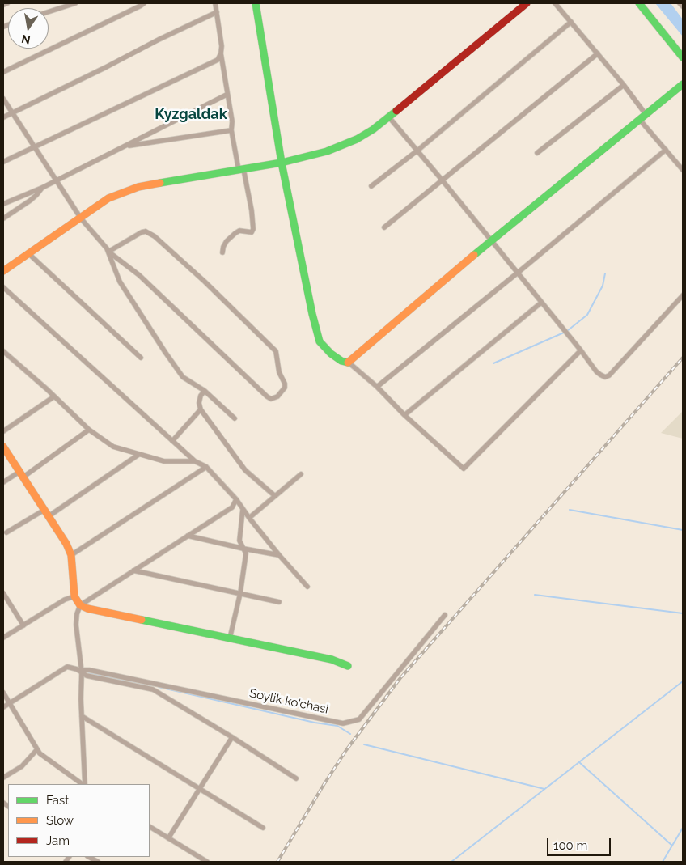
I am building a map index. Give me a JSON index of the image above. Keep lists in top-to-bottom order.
{
  "streets": {
    "street": ["Soylik ko'chasi"]
  },
  "districts": ["Kyzgaldak"],
  "legend": ["Fast", "Slow", "Jam"],
  "scale_bar": "100 m",
  "north": "bottom"
}
